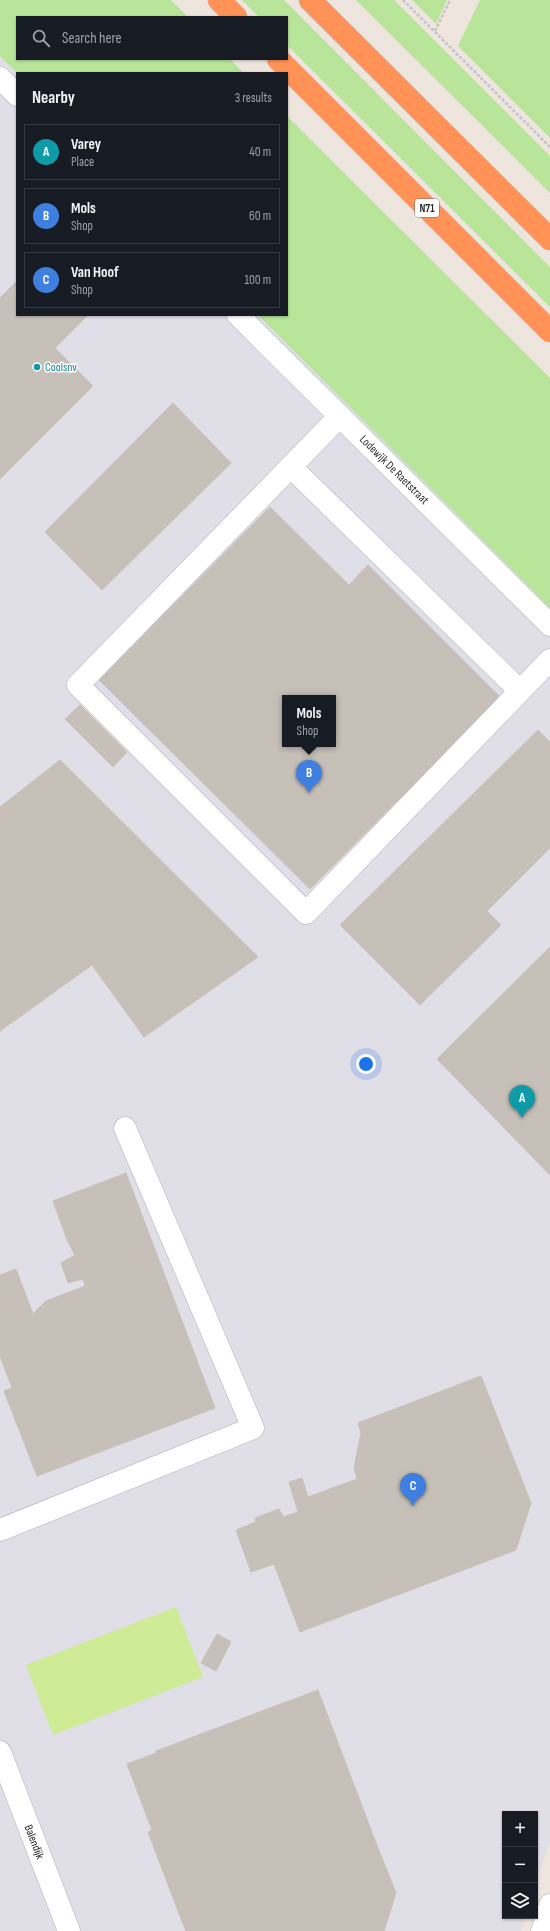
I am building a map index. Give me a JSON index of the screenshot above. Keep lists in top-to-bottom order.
{
  "streets": {
    "highway": ["N71"],
    "street": ["Lodewijk De Raetstraat", "Balendijk"]
  },
  "places": ["Coolsnv"],
  "page": {
    "search": "Search here",
    "heading": ["Nearby", "3 results"],
    "list": [
      {
        "mark": "A",
        "name": "Varey",
        "note": "Place",
        "value": "40 m"
      },
      {
        "mark": "B",
        "name": "Mols",
        "note": "Shop",
        "value": "60 m"
      },
      {
        "mark": "C",
        "name": "Van Hoof",
        "note": "Shop",
        "value": "100 m"
      }
    ],
    "popup": ["Mols", "Shop"],
    "pins": ["B", "A", "C"],
    "map_buttons": ["+", "−"]
  }
}
